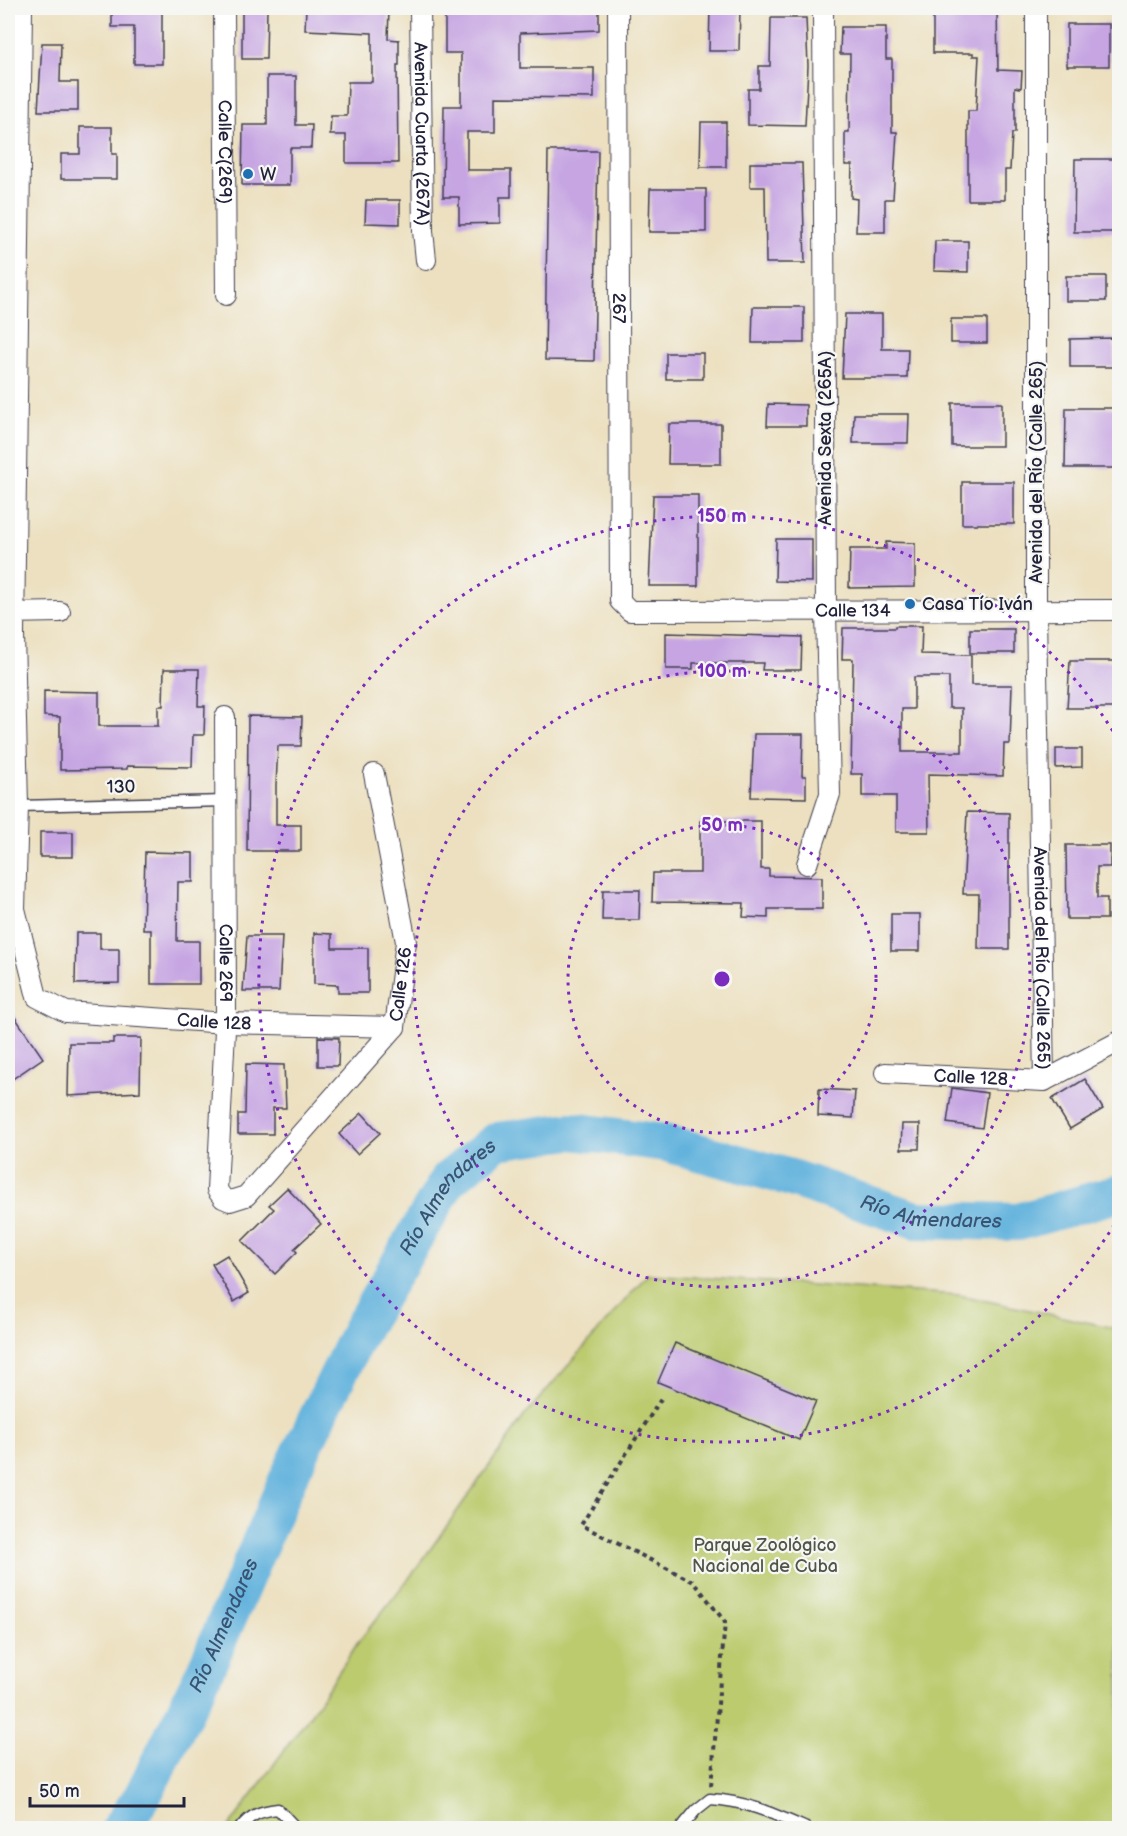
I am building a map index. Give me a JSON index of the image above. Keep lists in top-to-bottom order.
{
  "streets": {
    "street": [
      "Avenida Cuarta (267A)",
      "Calle C(269)",
      "267",
      "Avenida Sexta (265A)",
      "Avenida del Río (Calle 265)",
      "Calle 134",
      "Calle 269",
      "Calle 126",
      "Calle 128"
    ],
    "lane": ["130"]
  },
  "crossings": [
    ["267", "Calle 134"],
    ["Avenida Sexta (265A)", "Calle 134"],
    ["Avenida del Río (Calle 265)", "Calle 134"],
    ["Avenida del Río (Calle 265)", "Calle 128"],
    ["130", "Calle 269"],
    ["130", "Calle 128"],
    ["Calle 269", "Calle 126"],
    ["Calle 269", "Calle 128"],
    ["Calle 126", "Calle 128"]
  ],
  "water": ["Río Almendares"],
  "parks": ["Parque Zoológico Nacional de Cuba"],
  "places": ["W", "Casa Tío Iván"],
  "scale_bar": "50 m",
  "rings": ["150 m", "100 m", "50 m"]
}
